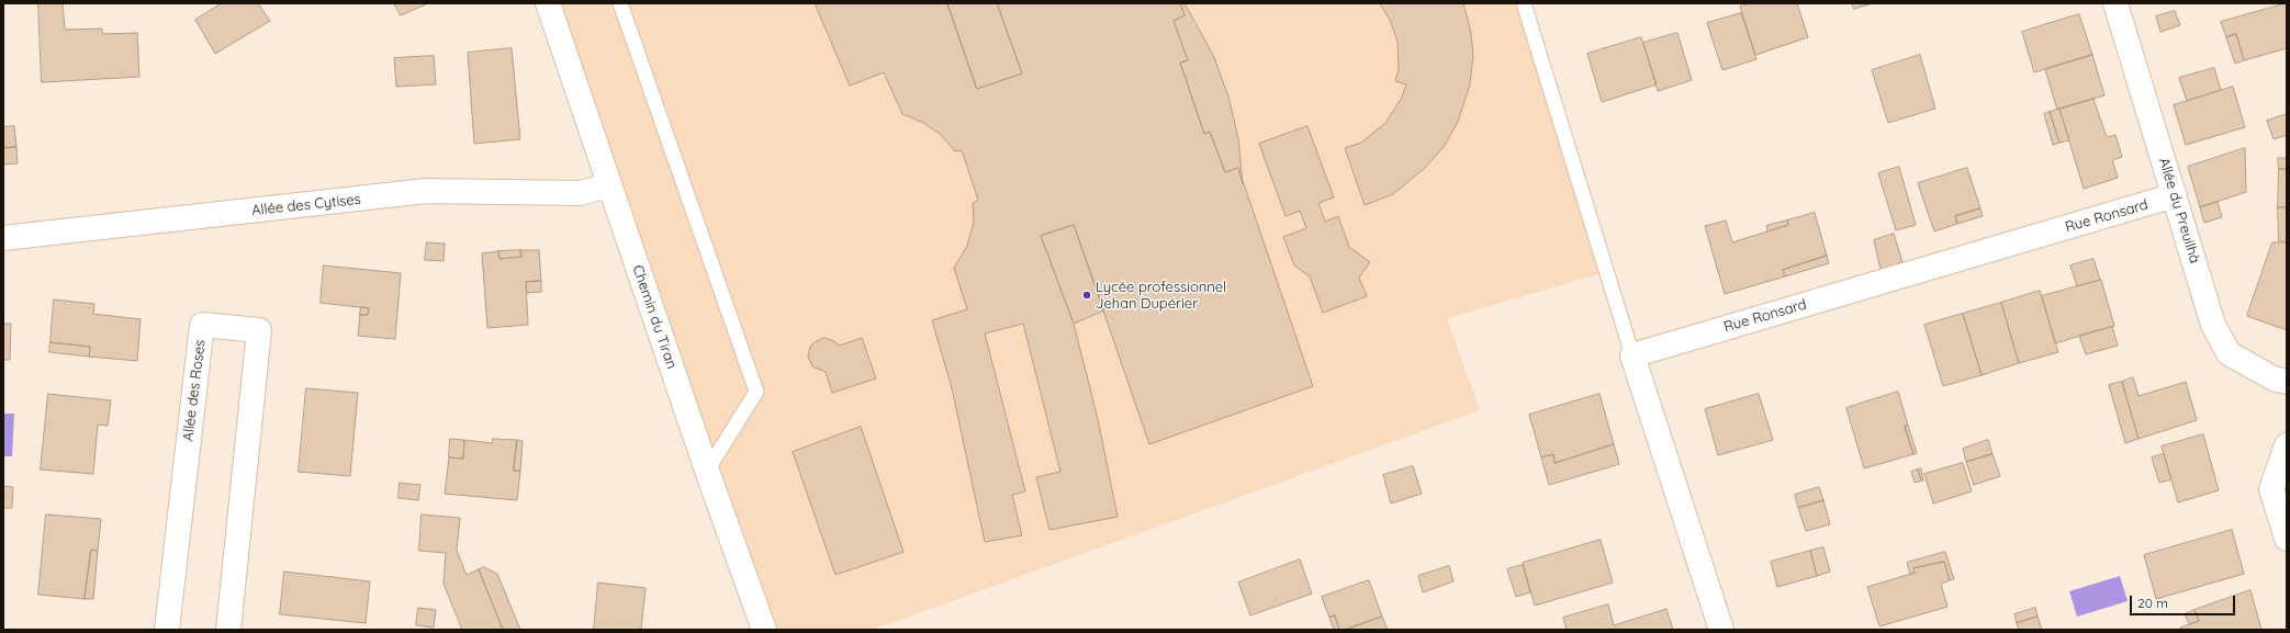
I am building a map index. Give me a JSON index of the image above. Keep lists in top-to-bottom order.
{
  "streets": {
    "street": [
      "Allée des Cytises",
      "Allée du Preuilhà",
      "Rue Ronsard",
      "Chemin du Tiran",
      "Allée des Roses"
    ]
  },
  "crossings": [
    ["Allée des Cytises", "Chemin du Tiran"],
    ["Allée du Preuilhà", "Rue Ronsard"]
  ],
  "places": ["Lycée professionnel Jehan Dupérier"],
  "scale_bar": "20 m"
}
